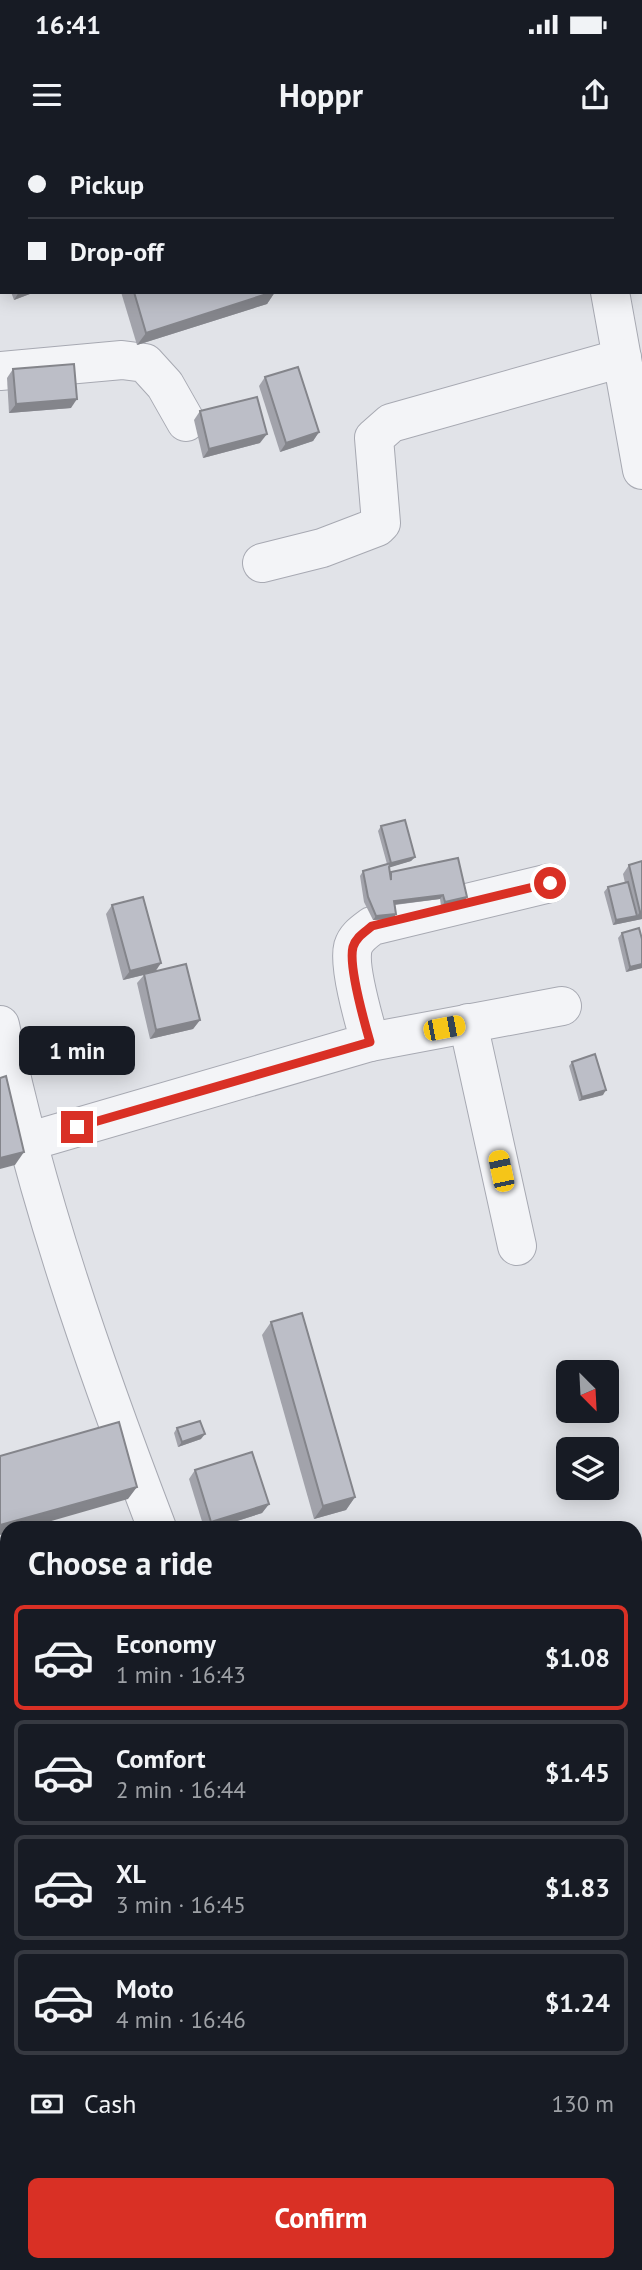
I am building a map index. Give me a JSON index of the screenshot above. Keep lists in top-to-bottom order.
{
  "north": "bottom right",
  "page": {
    "status": "16:41",
    "header": "Hoppr",
    "banner": ["Pickup", "Drop-off"],
    "bubble": "1 min",
    "heading": "Choose a ride",
    "list": [
      {
        "name": "Economy",
        "note": "1 min · 16:43",
        "value": "$1.08"
      },
      {
        "name": "Comfort",
        "note": "2 min · 16:44",
        "value": "$1.45"
      },
      {
        "name": "XL",
        "note": "3 min · 16:45",
        "value": "$1.83"
      },
      {
        "name": "Moto",
        "note": "4 min · 16:46",
        "value": "$1.24"
      }
    ],
    "pay": ["Cash", "130 m"],
    "buttons": "Confirm"
  }
}
